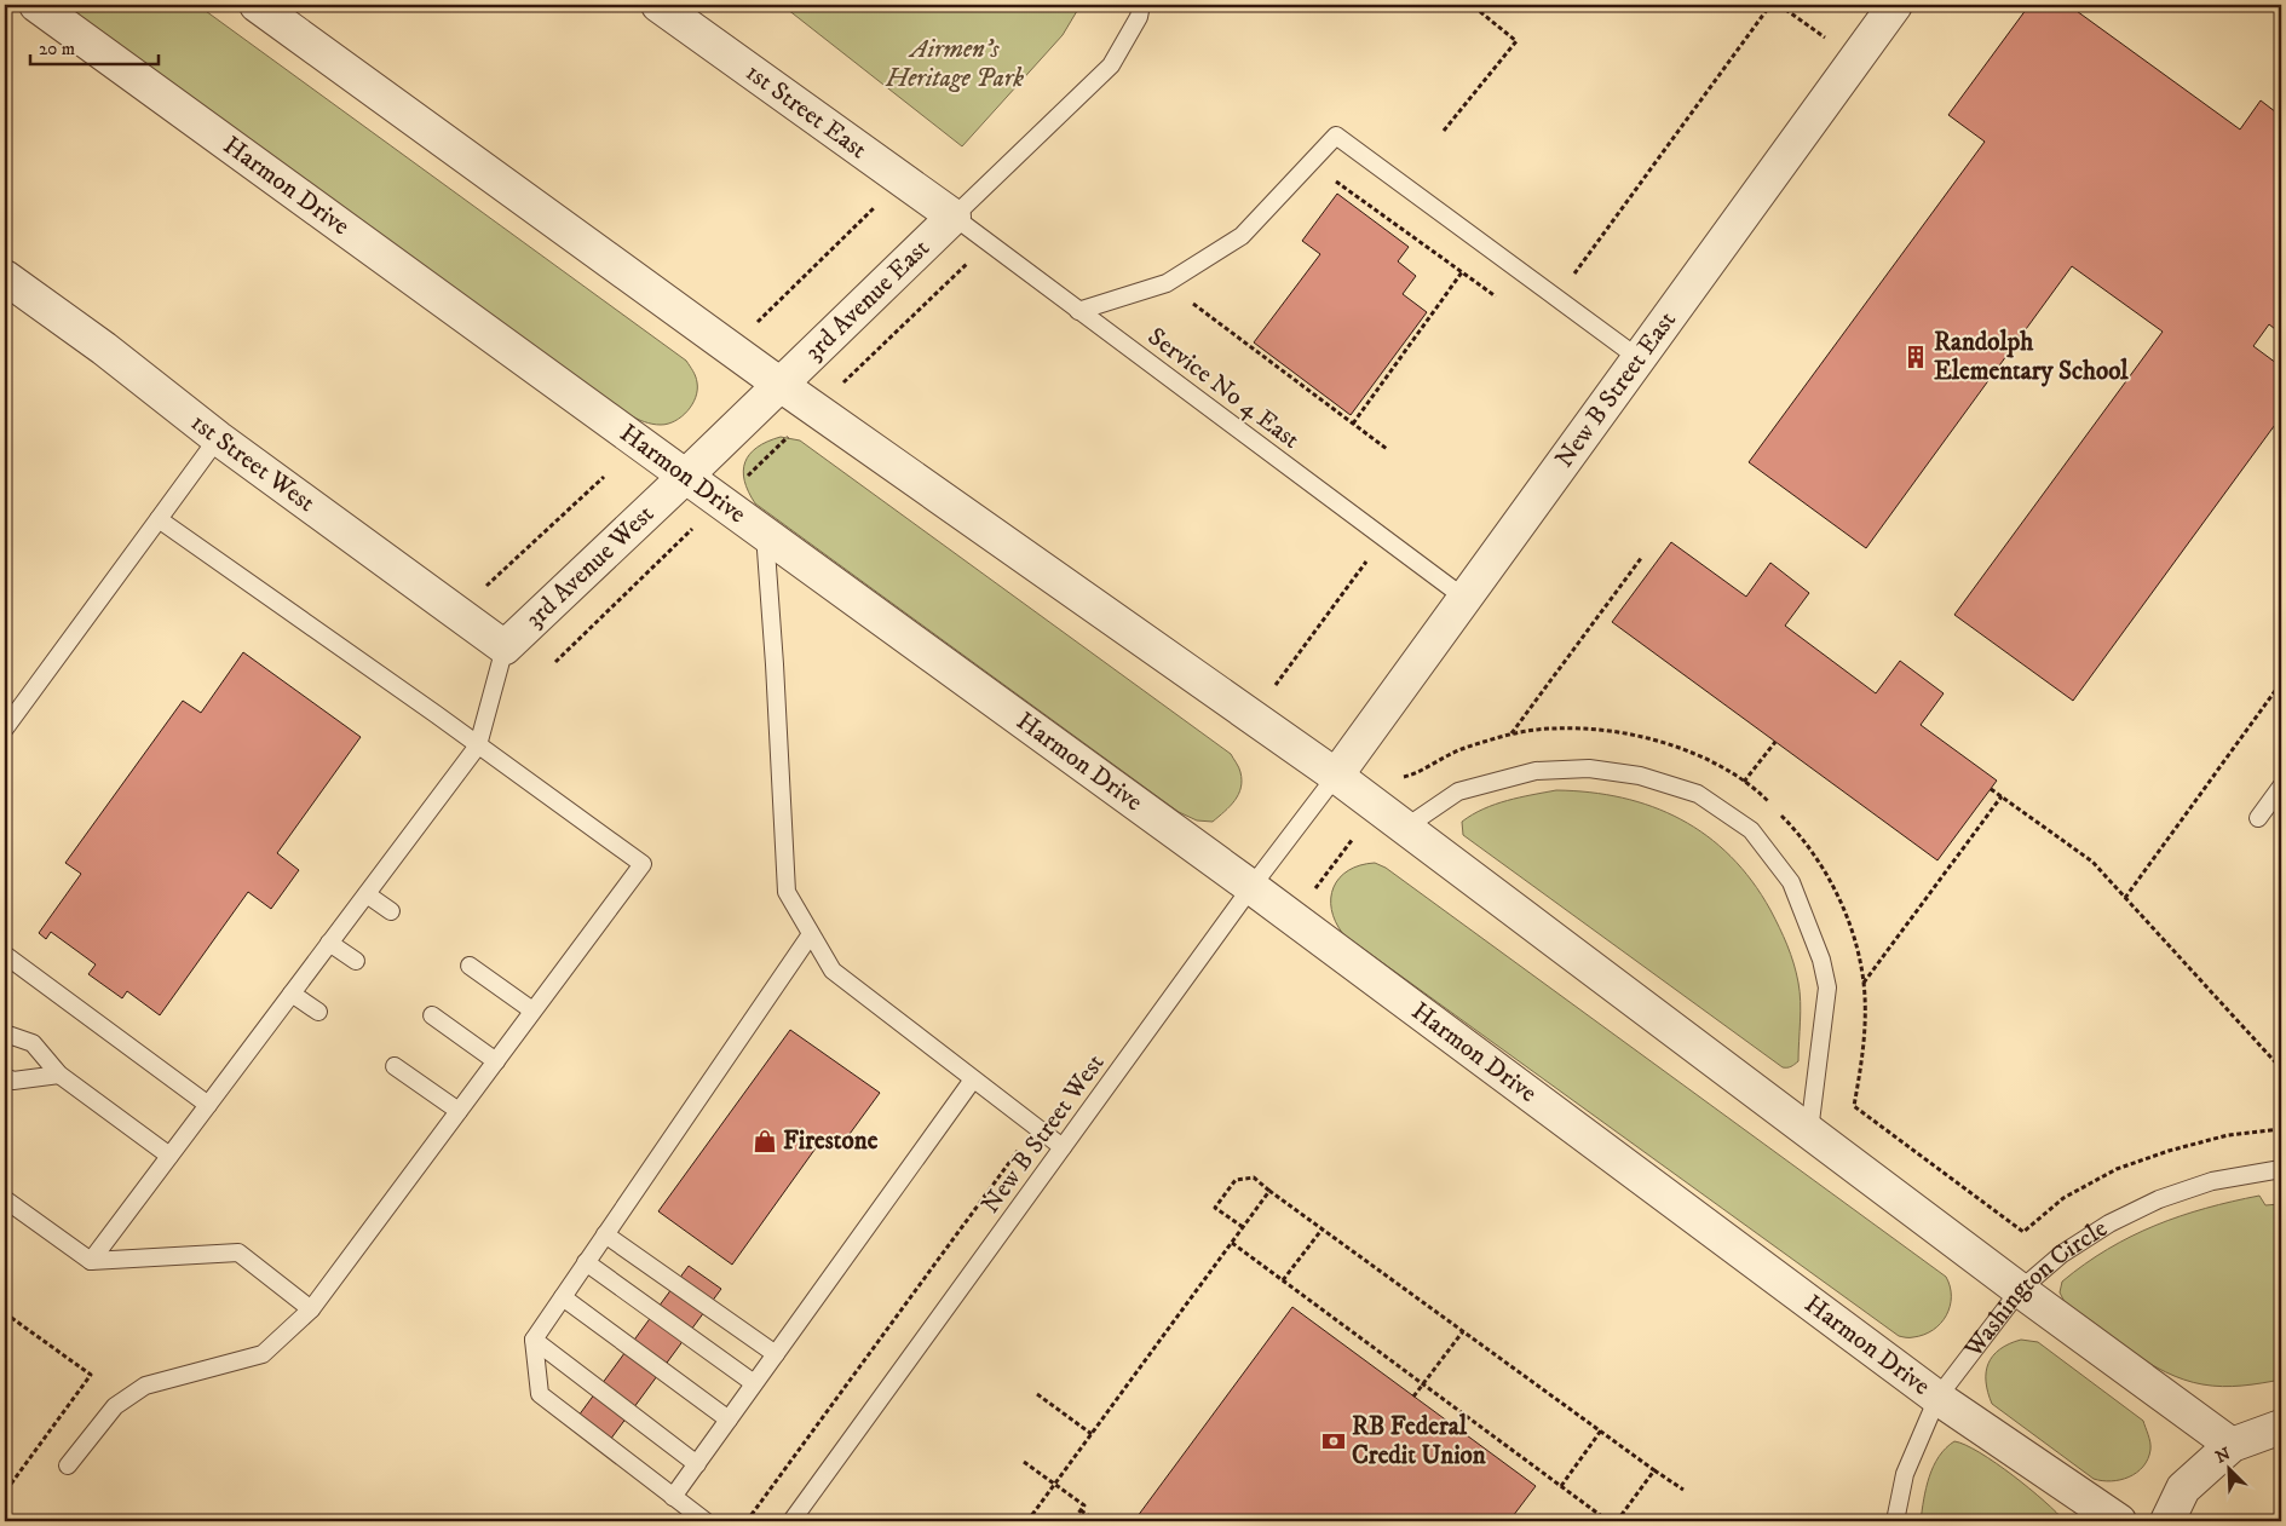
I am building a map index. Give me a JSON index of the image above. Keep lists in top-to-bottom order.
{
  "streets": {
    "street": [
      "1st Street East",
      "Harmon Drive",
      "3rd Avenue East",
      "New B Street East",
      "1st Street West",
      "3rd Avenue West"
    ],
    "lane": ["Service No 4 East", "New B Street West", "Washington Circle"]
  },
  "crossings": [
    ["1st Street East", "3rd Avenue East"],
    ["1st Street East", "Service No 4 East"],
    ["Harmon Drive", "3rd Avenue West"],
    ["Harmon Drive", "New B Street West"],
    ["Harmon Drive", "Washington Circle"],
    ["3rd Avenue East", "Service No 4 East"],
    ["3rd Avenue East", "3rd Avenue West"],
    ["Service No 4 East", "New B Street East"],
    ["New B Street East", "New B Street West"],
    ["1st Street West", "3rd Avenue West"]
  ],
  "parks": ["Airmen's Heritage Park"],
  "places": {
    "building": ["Randolph Elementary School"],
    "shop": ["Firestone"],
    "bank": ["RB Federal Credit Union"]
  },
  "scale_bar": "20 m",
  "north": "top left"
}
